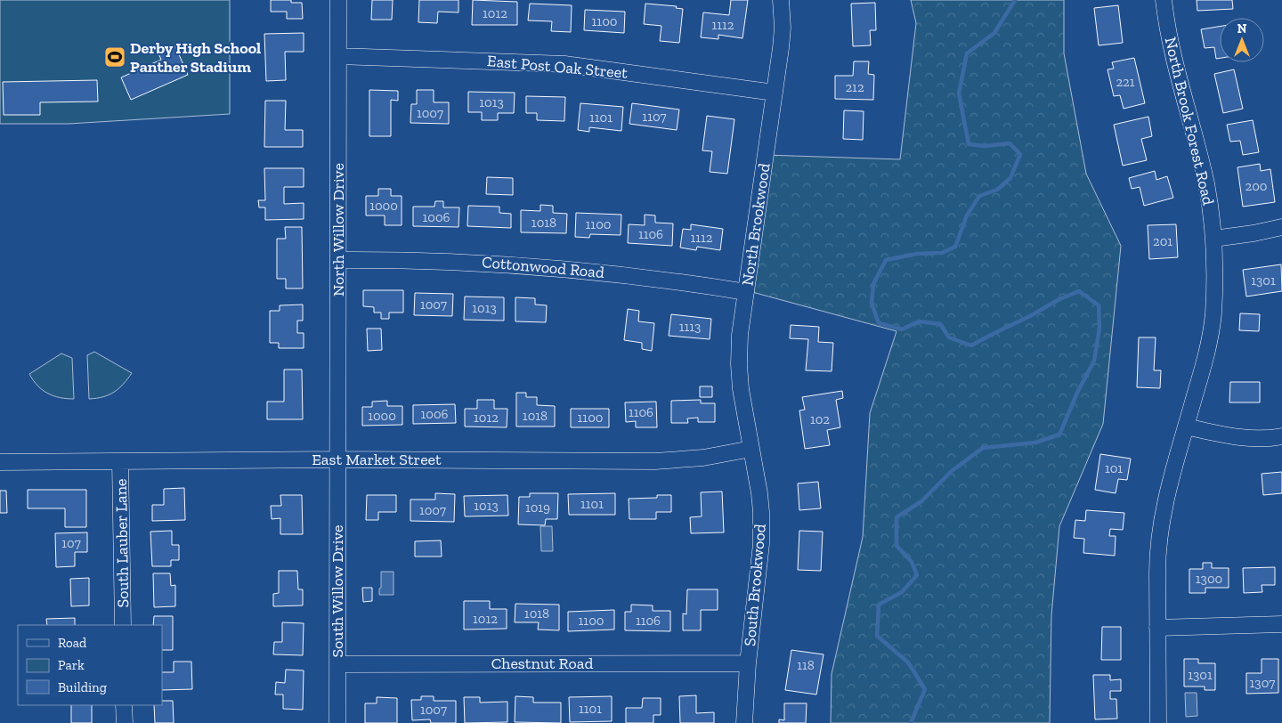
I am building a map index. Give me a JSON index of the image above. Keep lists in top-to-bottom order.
{
  "streets": {
    "street": [
      "East Post Oak Street",
      "North Brook Forest Road",
      "North Brookwood",
      "North Willow Drive",
      "Cottonwood Road",
      "East Market Street",
      "South Lauber Lane",
      "South Brookwood",
      "South Willow Drive",
      "Chestnut Road"
    ]
  },
  "crossings": [
    ["East Post Oak Street", "North Brookwood"],
    ["East Post Oak Street", "North Willow Drive"],
    ["North Brookwood", "Cottonwood Road"],
    ["North Brookwood", "East Market Street"],
    ["North Brookwood", "South Brookwood"],
    ["North Willow Drive", "Cottonwood Road"],
    ["North Willow Drive", "East Market Street"],
    ["North Willow Drive", "South Willow Drive"],
    ["East Market Street", "South Lauber Lane"],
    ["East Market Street", "South Brookwood"],
    ["East Market Street", "South Willow Drive"],
    ["South Brookwood", "Chestnut Road"],
    ["South Willow Drive", "Chestnut Road"]
  ],
  "places": {
    "sports": ["Derby High School Panther Stadium"]
  },
  "house_numbers": [
    "1012",
    "1100",
    "1112",
    "221",
    "212",
    "1013",
    "1007",
    "1107",
    "1101",
    "200",
    "1000",
    "1006",
    "1018",
    "1100",
    "1106",
    "1112",
    "201",
    "1301",
    "1007",
    "1013",
    "1113",
    "1106",
    "1006",
    "1000",
    "1018",
    "1012",
    "1100",
    "102",
    "101",
    "1101",
    "1013",
    "1019",
    "1007",
    "107",
    "1300",
    "1018",
    "1012",
    "1100",
    "1106",
    "118",
    "1301",
    "1307",
    "1101",
    "1007"
  ],
  "legend": ["Road", "Park", "Building"],
  "north": "top"
}
